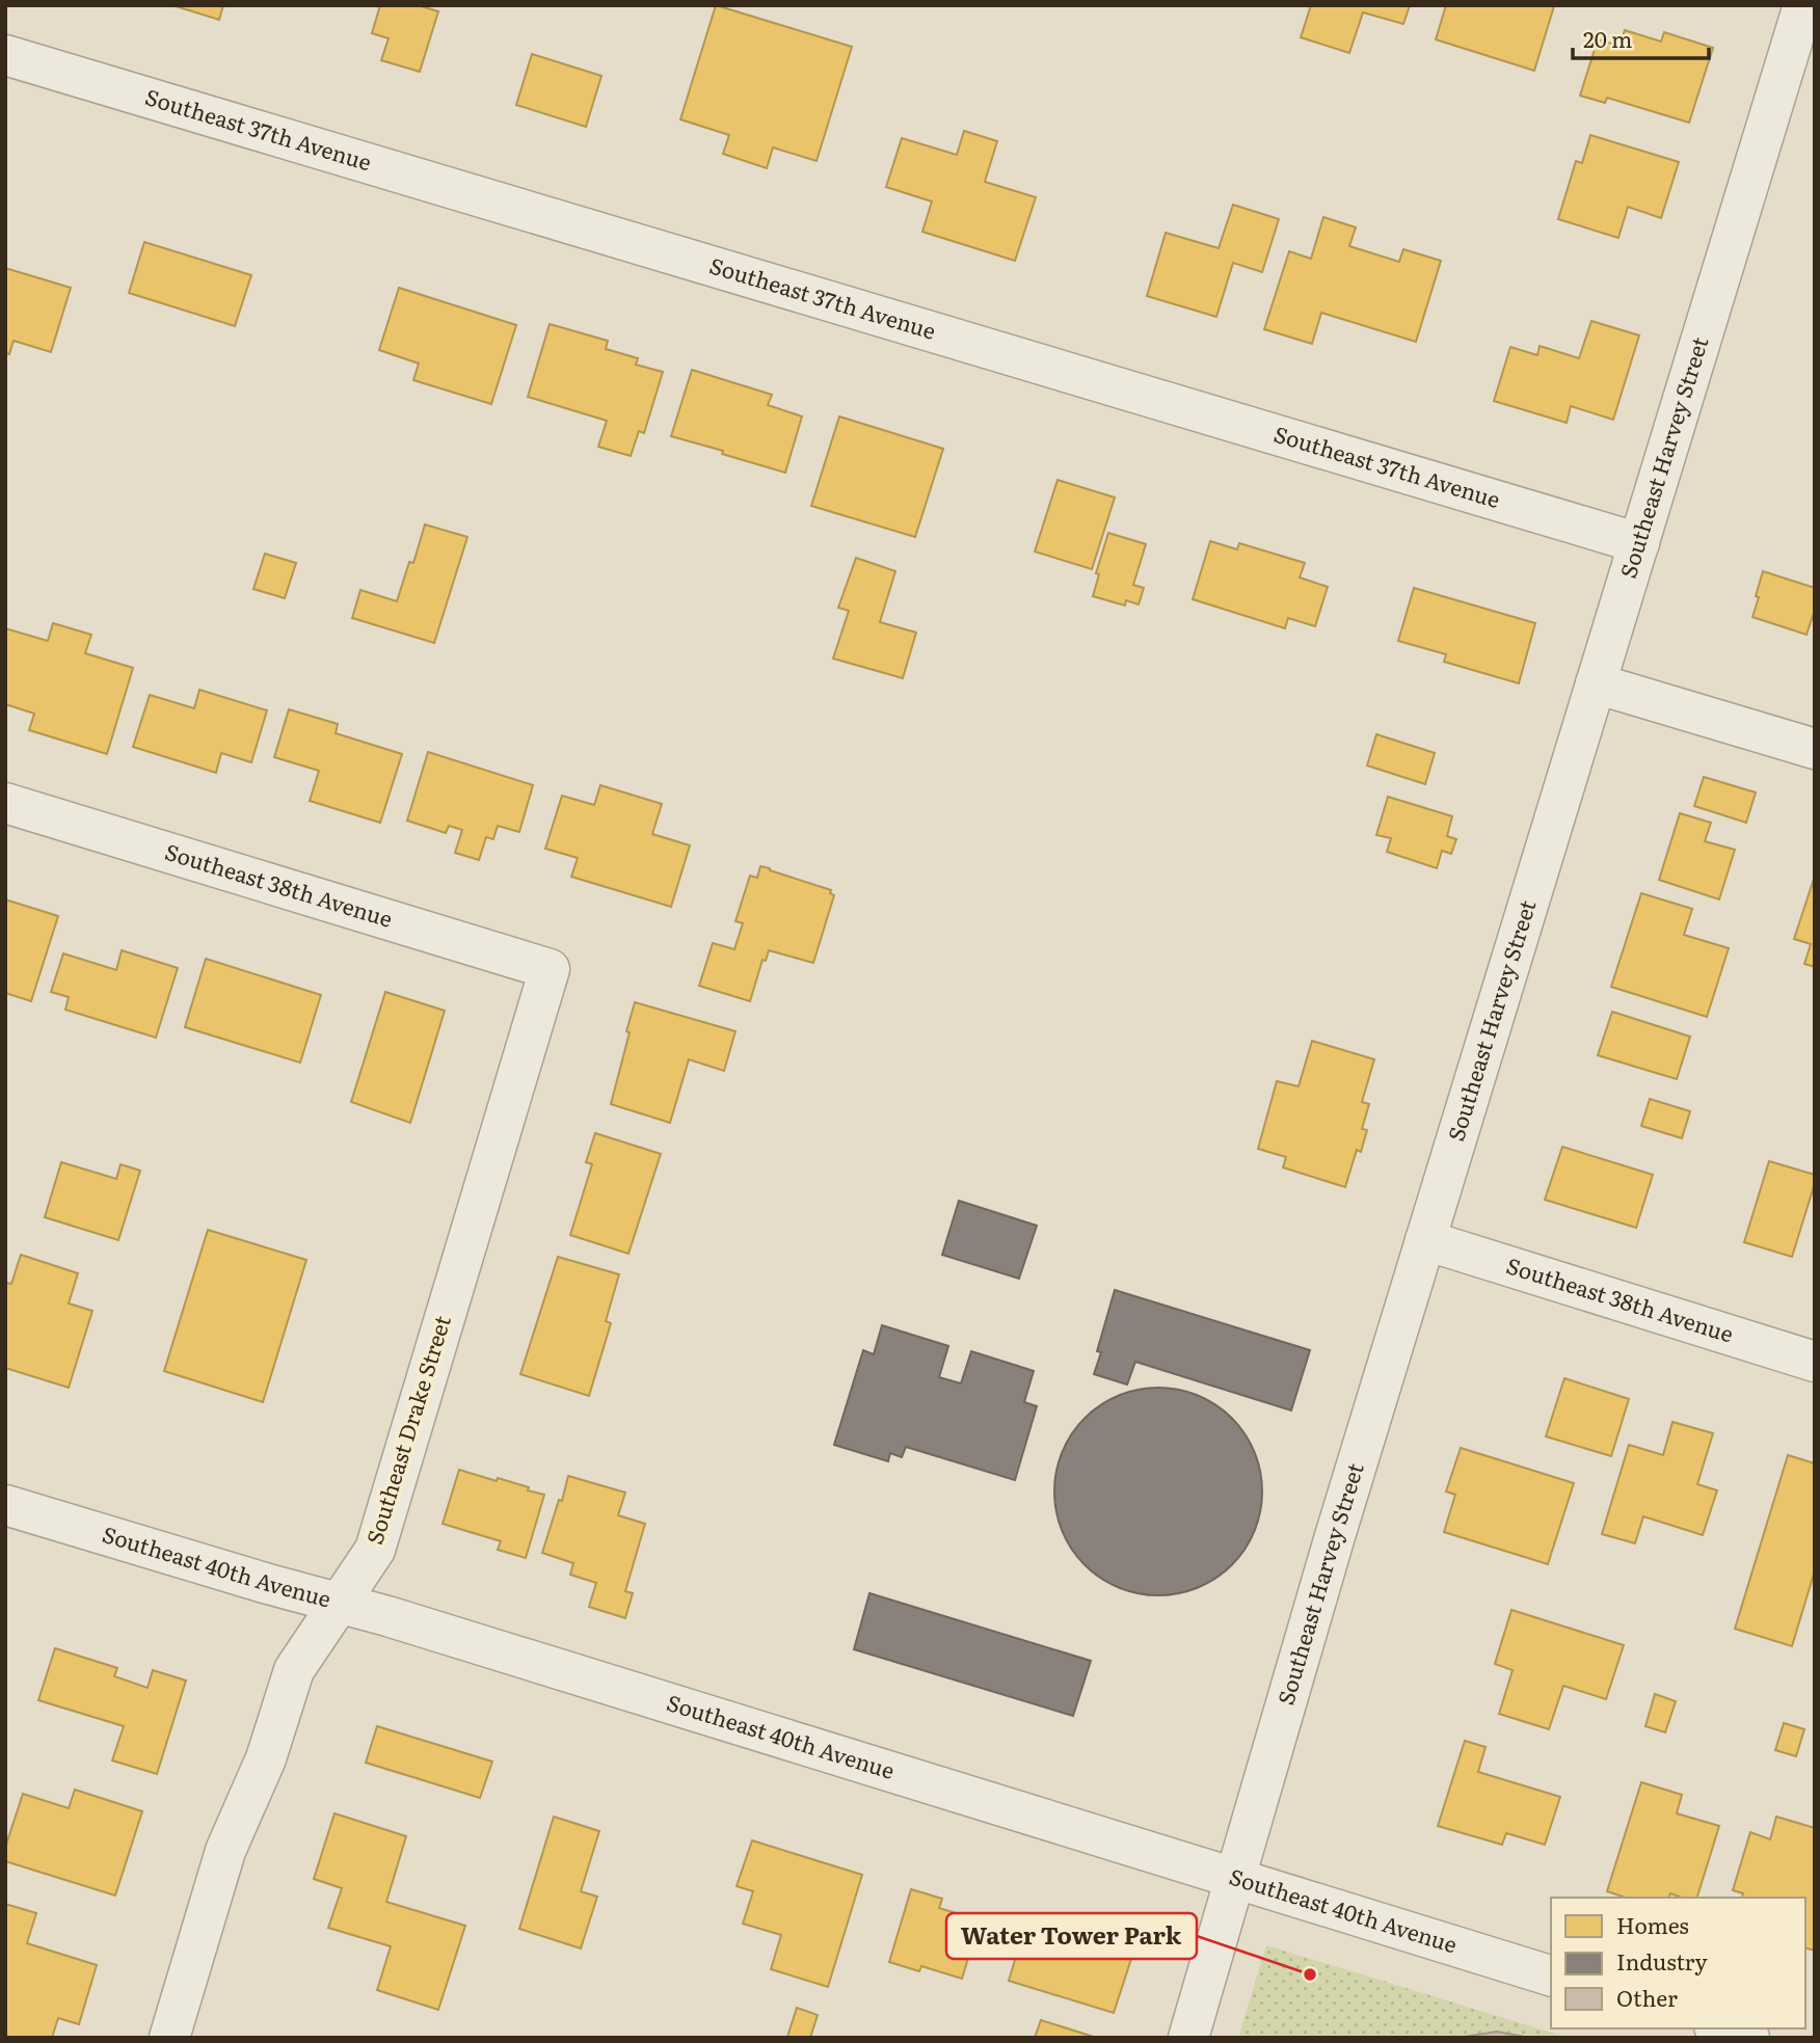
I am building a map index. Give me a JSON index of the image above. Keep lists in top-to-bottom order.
{
  "streets": {
    "street": [
      "Southeast 37th Avenue",
      "Southeast Harvey Street",
      "Southeast 38th Avenue",
      "Southeast Drake Street",
      "Southeast 40th Avenue"
    ]
  },
  "crossings": [
    ["Southeast 37th Avenue", "Southeast Harvey Street"],
    ["Southeast Harvey Street", "Southeast 38th Avenue"],
    ["Southeast Harvey Street", "Southeast 40th Avenue"],
    ["Southeast 38th Avenue", "Southeast Drake Street"],
    ["Southeast Drake Street", "Southeast 40th Avenue"]
  ],
  "places": ["Water Tower Park"],
  "legend": ["Homes", "Industry", "Other"],
  "scale_bar": "20 m"
}
